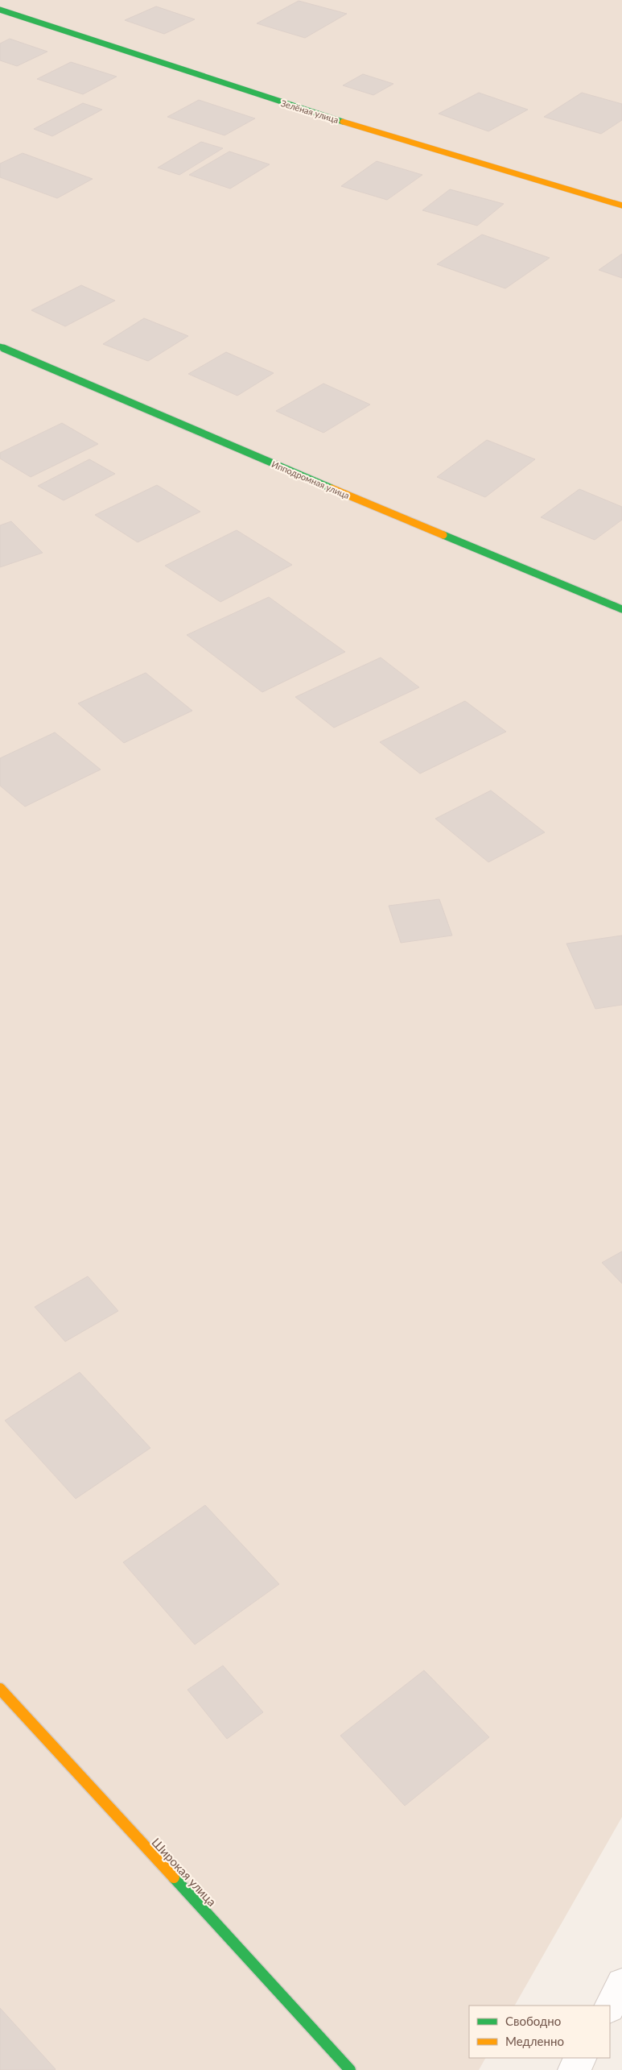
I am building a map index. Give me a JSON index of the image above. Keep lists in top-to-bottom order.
{
  "streets": {
    "street": ["Зелёная улица", "Ипподромная улица", "Широкая улица"]
  },
  "legend": ["Свободно", "Медленно"]
}
